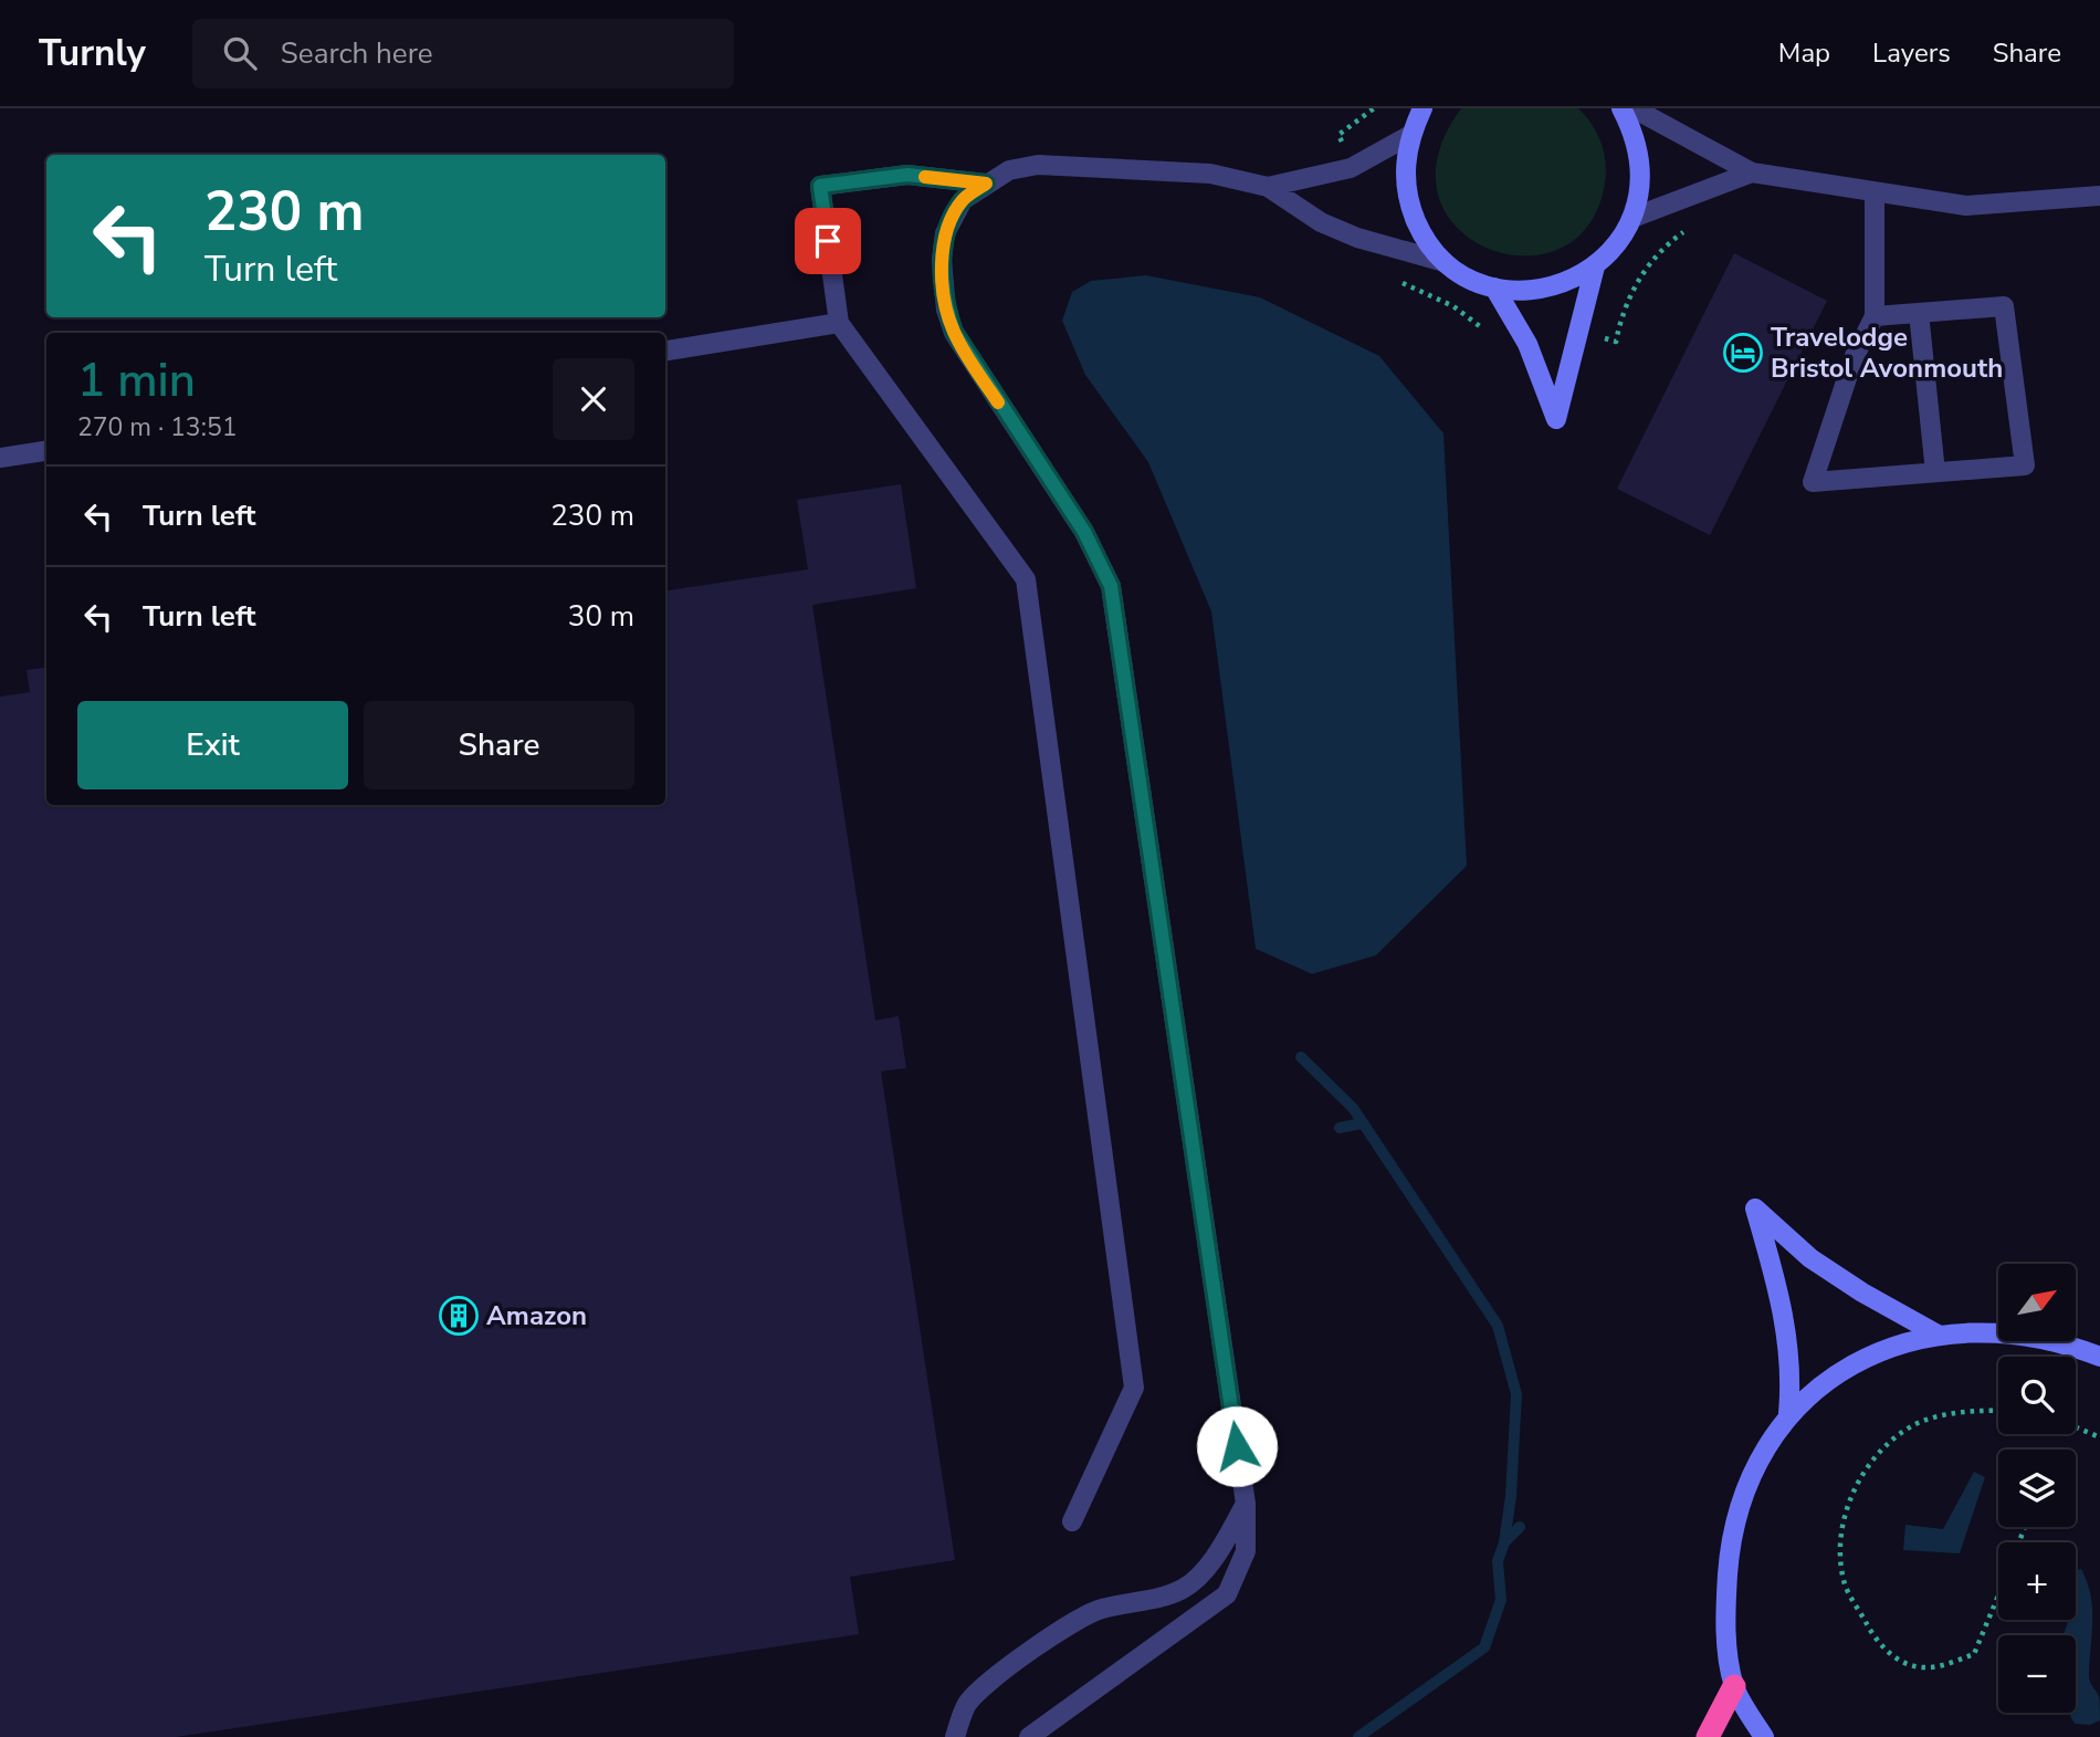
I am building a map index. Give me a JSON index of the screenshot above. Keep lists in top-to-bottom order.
{
  "places": {
    "hotel": ["Travelodge Bristol Avonmouth"],
    "building": ["Amazon"]
  },
  "north": "top right",
  "page": {
    "header": "Turnly",
    "search": "Search here",
    "nav": ["Map", "Layers", "Share"],
    "turn": ["230 m", "Turn left"],
    "heading": ["1 min", "270 m · 13:51"],
    "list": [
      {
        "name": "Turn left",
        "value": "230 m"
      },
      {
        "name": "Turn left",
        "value": "30 m"
      }
    ],
    "buttons": ["Exit", "Share"],
    "map_buttons": ["+", "−"]
  }
}
